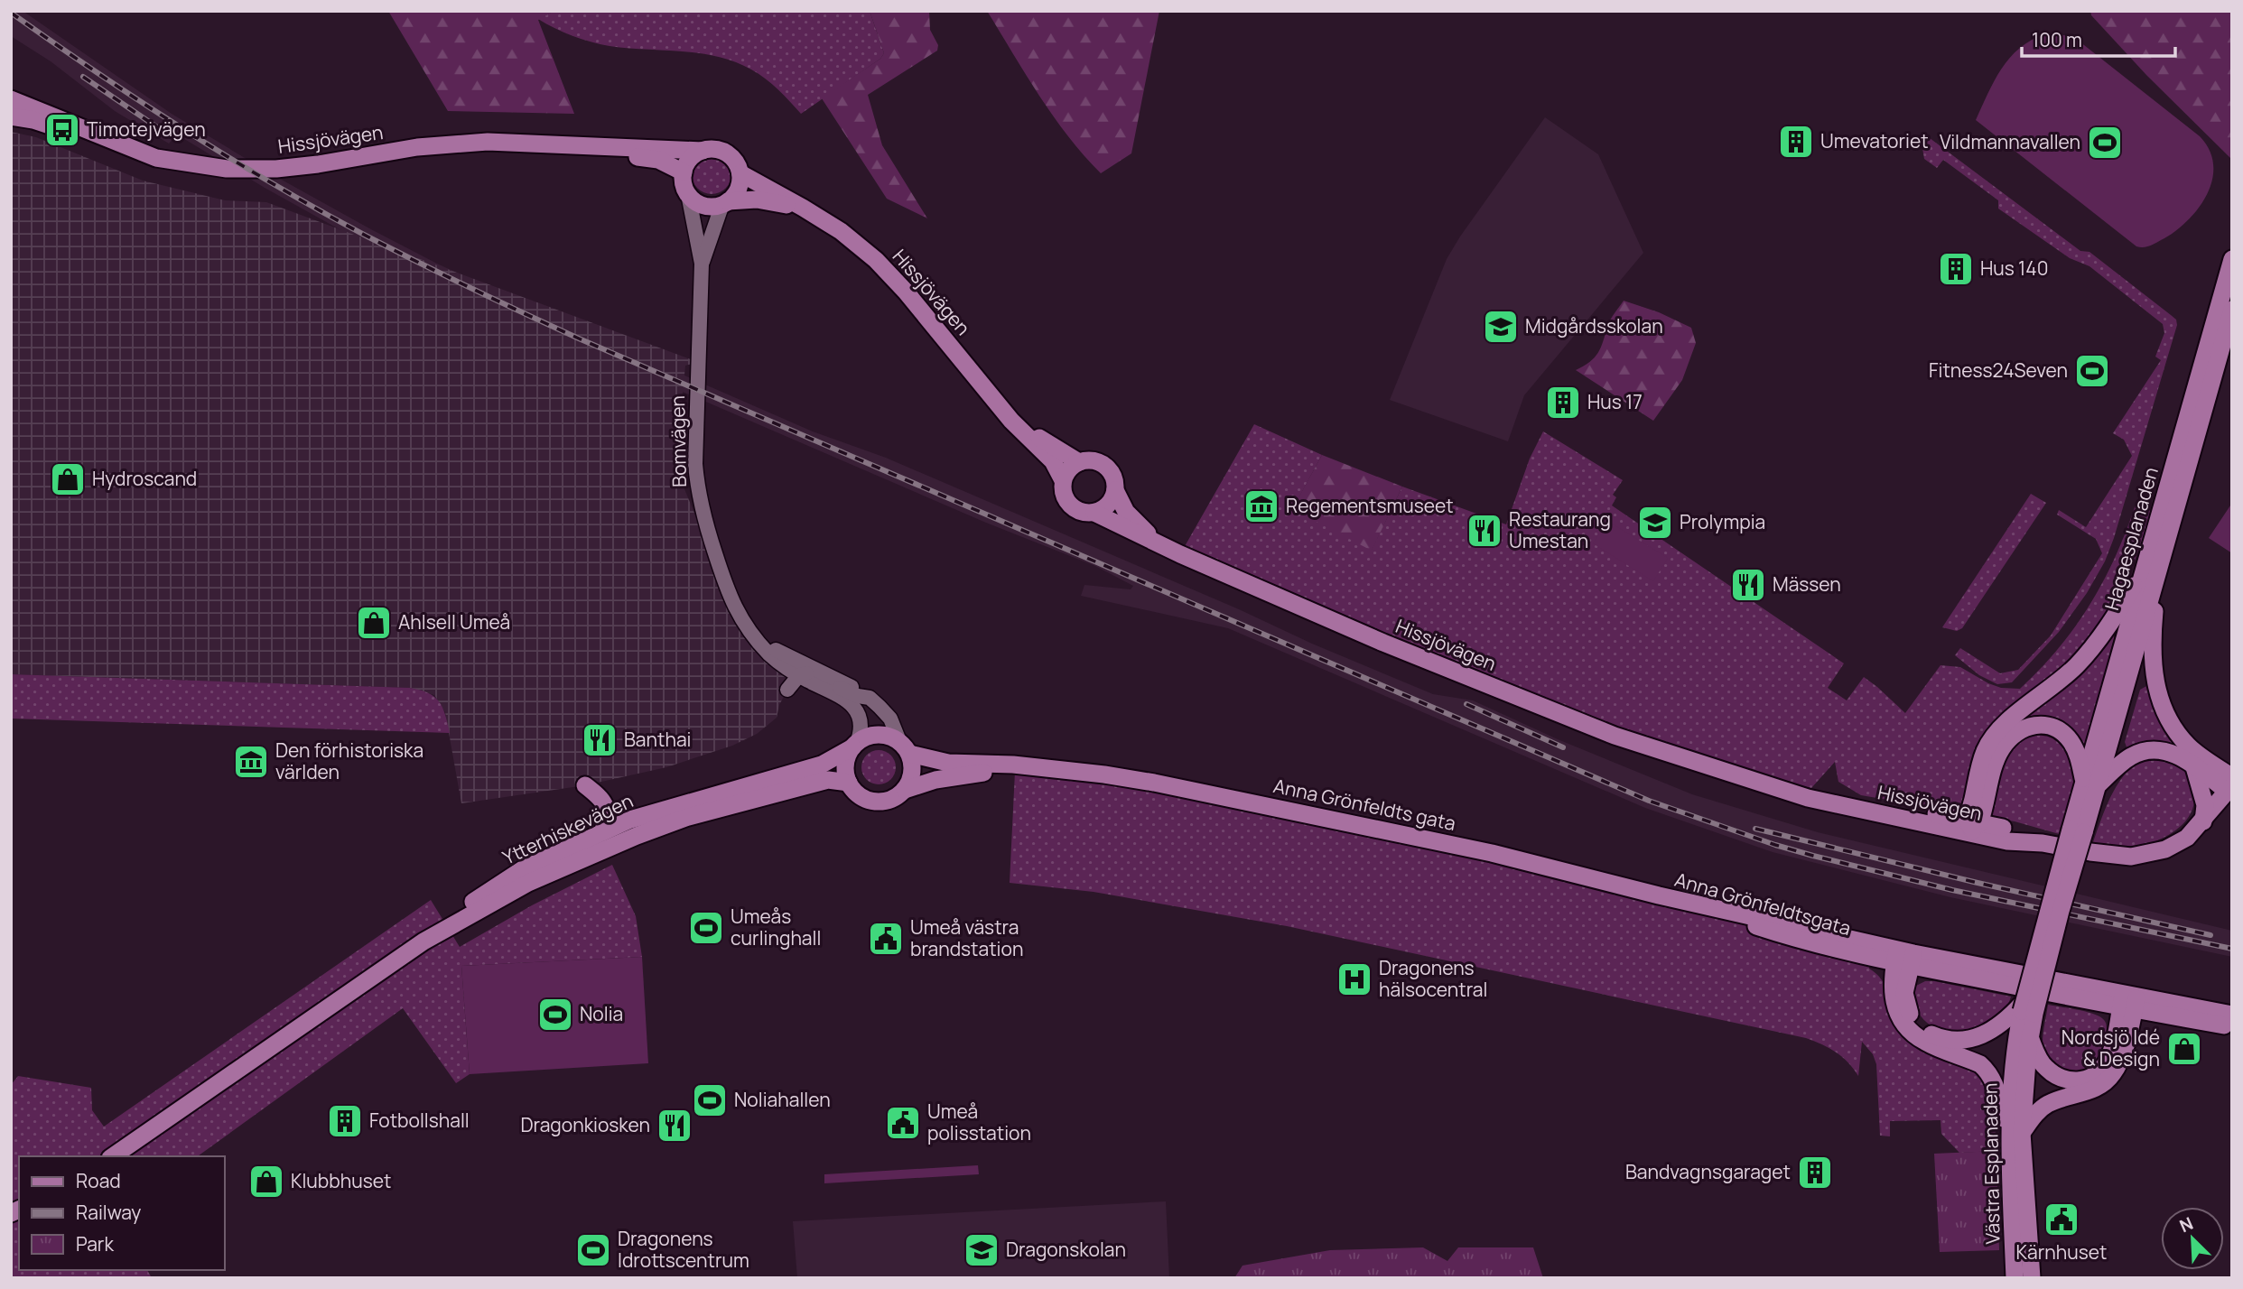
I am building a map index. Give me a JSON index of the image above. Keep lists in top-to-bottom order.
{
  "streets": {
    "main road": [
      "Hissjövägen",
      "Hagaesplanaden",
      "Anna Grönfeldts gata",
      "Ytterhiskevägen",
      "Anna Grönfeldtsgata",
      "Västra Esplanaden"
    ],
    "street": ["Bomvägen"]
  },
  "crossings": [
    ["Hissjövägen", "Bomvägen"],
    ["Bomvägen", "Ytterhiskevägen"],
    ["Hagaesplanaden", "Västra Esplanaden"],
    ["Anna Grönfeldts gata", "Anna Grönfeldtsgata"]
  ],
  "places": {
    "bus stop": ["Timotejvägen"],
    "building": [
      "Umevatoriet",
      "Hus 140",
      "Hus 17",
      "Fotbollshall",
      "Bandvagnsgaraget"
    ],
    "sports": [
      "Vildmannavallen",
      "Fitness24Seven",
      "Umeås curlinghall",
      "Nolia",
      "Noliahallen",
      "Dragonens Idrottscentrum"
    ],
    "school or university": ["Midgårdsskolan", "Prolympia", "Dragonskolan"],
    "shop": [
      "Hydroscand",
      "Ahlsell Umeå",
      "Nordsjö Idé & Design",
      "Klubbhuset"
    ],
    "museum": ["Regementsmuseet", "Den förhistoriska världen"],
    "restaurant": [
      "Restaurang Umestan",
      "Mässen",
      "Banthai",
      "Dragonkiosken"
    ],
    "public building": ["Umeå västra brandstation", "Umeå polisstation", "Kärnhuset"],
    "hospital": ["Dragonens hälsocentral"]
  },
  "legend": ["Road", "Railway", "Park"],
  "scale_bar": "100 m",
  "north": "top left"
}
